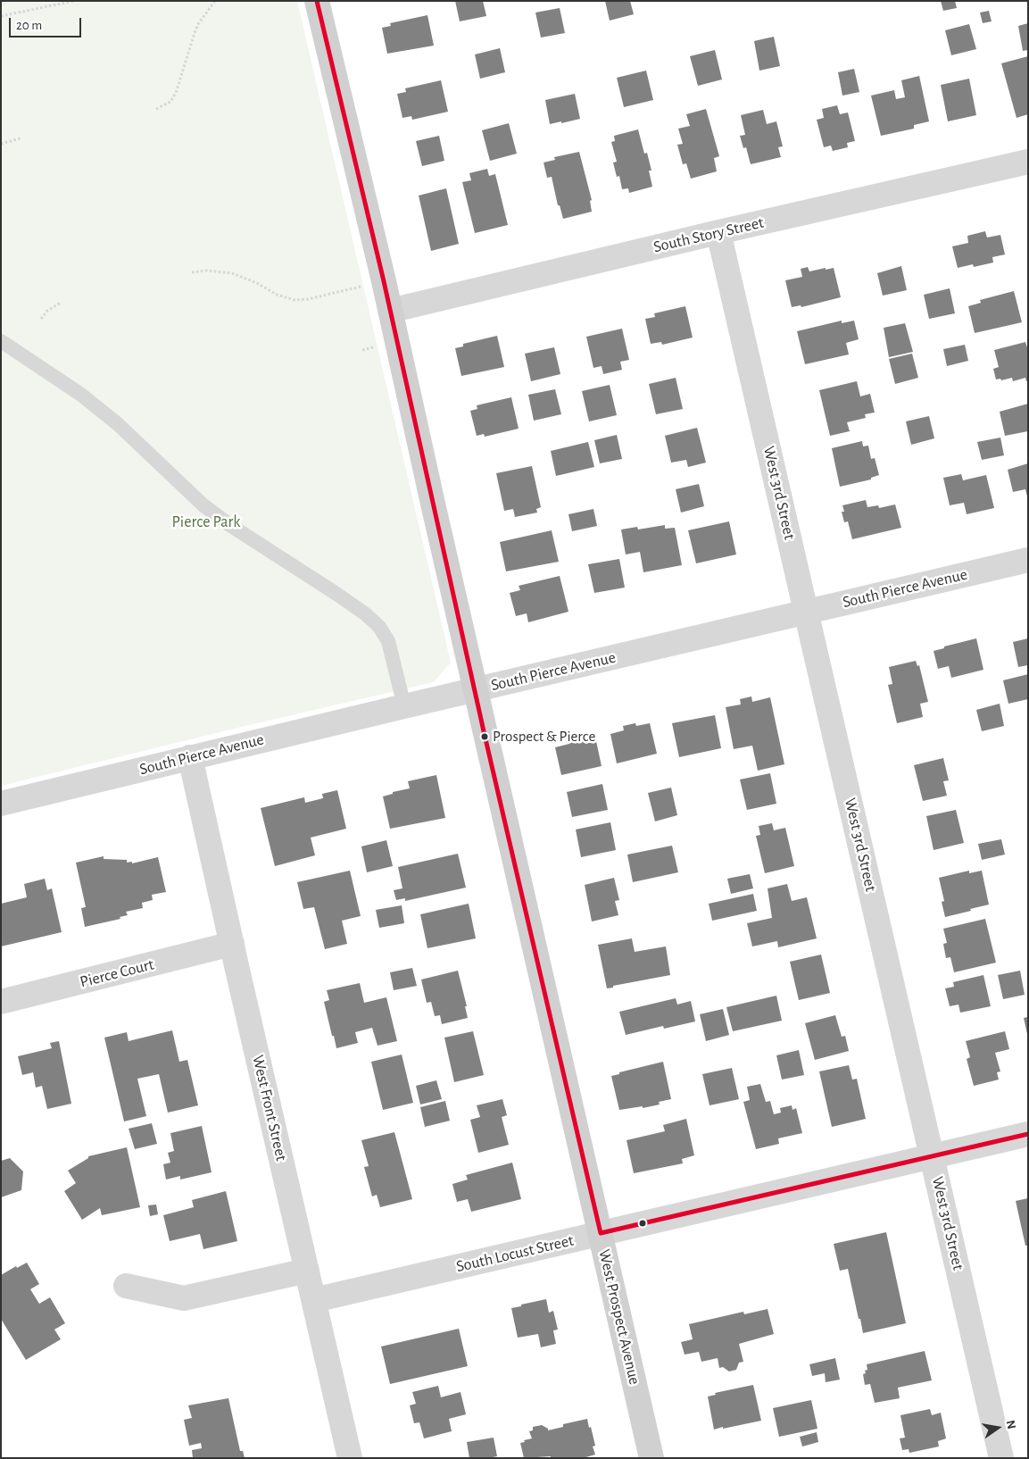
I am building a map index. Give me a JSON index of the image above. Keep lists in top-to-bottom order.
{
  "streets": {
    "main road": ["West Prospect Avenue"],
    "street": [
      "South Story Street",
      "West 3rd Street",
      "South Pierce Avenue",
      "Pierce Court",
      "West Front Street",
      "South Locust Street"
    ]
  },
  "crossings": [
    ["South Story Street", "West 3rd Street"],
    ["South Story Street", "West Prospect Avenue"],
    ["West 3rd Street", "South Pierce Avenue"],
    ["West 3rd Street", "South Locust Street"],
    ["South Pierce Avenue", "West Front Street"],
    ["South Pierce Avenue", "West Prospect Avenue"],
    ["Pierce Court", "West Front Street"],
    ["West Front Street", "South Locust Street"],
    ["South Locust Street", "West Prospect Avenue"]
  ],
  "parks": ["Pierce Park"],
  "places": ["Prospect & Pierce"],
  "scale_bar": "20 m",
  "north": "right"
}
